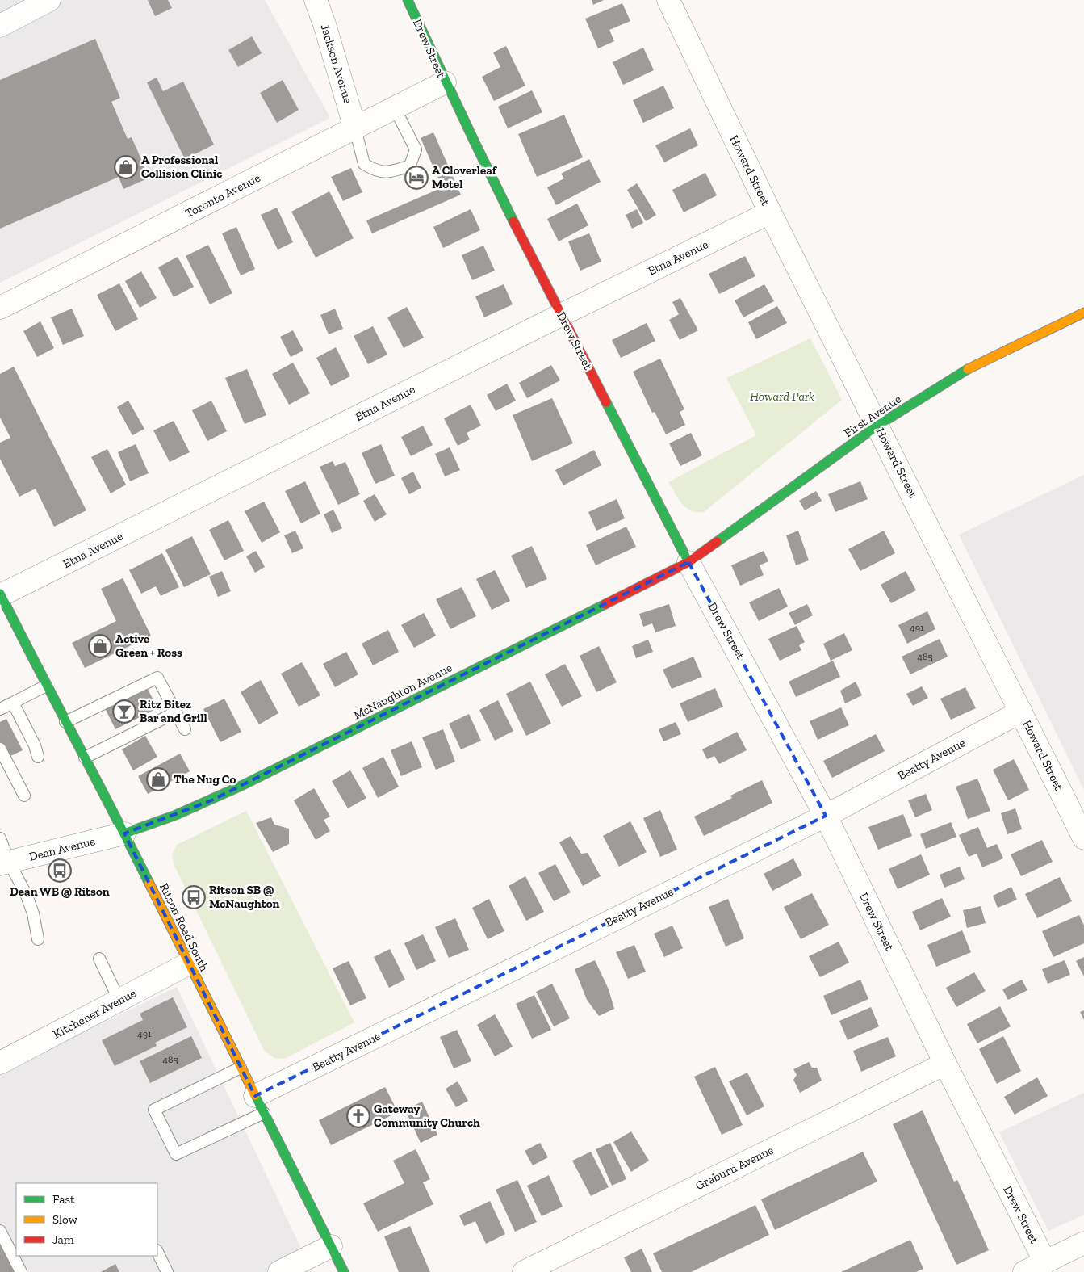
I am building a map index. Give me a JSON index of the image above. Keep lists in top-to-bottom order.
{
  "streets": {
    "main road": [
      "Drew Street",
      "First Avenue",
      "McNaughton Avenue",
      "Ritson Road South"
    ],
    "street": [
      "Jackson Avenue",
      "Howard Street",
      "Toronto Avenue",
      "Etna Avenue",
      "Beatty Avenue",
      "Dean Avenue",
      "Kitchener Avenue",
      "Graburn Avenue"
    ]
  },
  "crossings": [
    ["Drew Street", "Toronto Avenue"],
    ["Drew Street", "Etna Avenue"],
    ["Drew Street", "First Avenue"],
    ["Drew Street", "McNaughton Avenue"],
    ["Drew Street", "Beatty Avenue"],
    ["Drew Street", "Graburn Avenue"],
    ["Jackson Avenue", "Toronto Avenue"],
    ["Howard Street", "Etna Avenue"],
    ["Howard Street", "First Avenue"],
    ["Howard Street", "Beatty Avenue"],
    ["Etna Avenue", "Ritson Road South"],
    ["First Avenue", "McNaughton Avenue"],
    ["McNaughton Avenue", "Dean Avenue"],
    ["McNaughton Avenue", "Ritson Road South"],
    ["Beatty Avenue", "Ritson Road South"],
    ["Dean Avenue", "Ritson Road South"],
    ["Ritson Road South", "Kitchener Avenue"]
  ],
  "parks": ["Howard Park"],
  "places": {
    "shop": ["A Professional Collision Clinic", "Active Green + Ross", "The Nug Co"],
    "hotel": ["A Cloverleaf Motel"],
    "bar": ["Ritz Bitez Bar and Grill"],
    "bus stop": ["Dean WB @ Ritson", "Ritson SB @ McNaughton"],
    "church": ["Gateway Community Church"]
  },
  "house_numbers": [
    "491",
    "485",
    "491",
    "485"
  ],
  "legend": ["Fast", "Slow", "Jam"]
}
